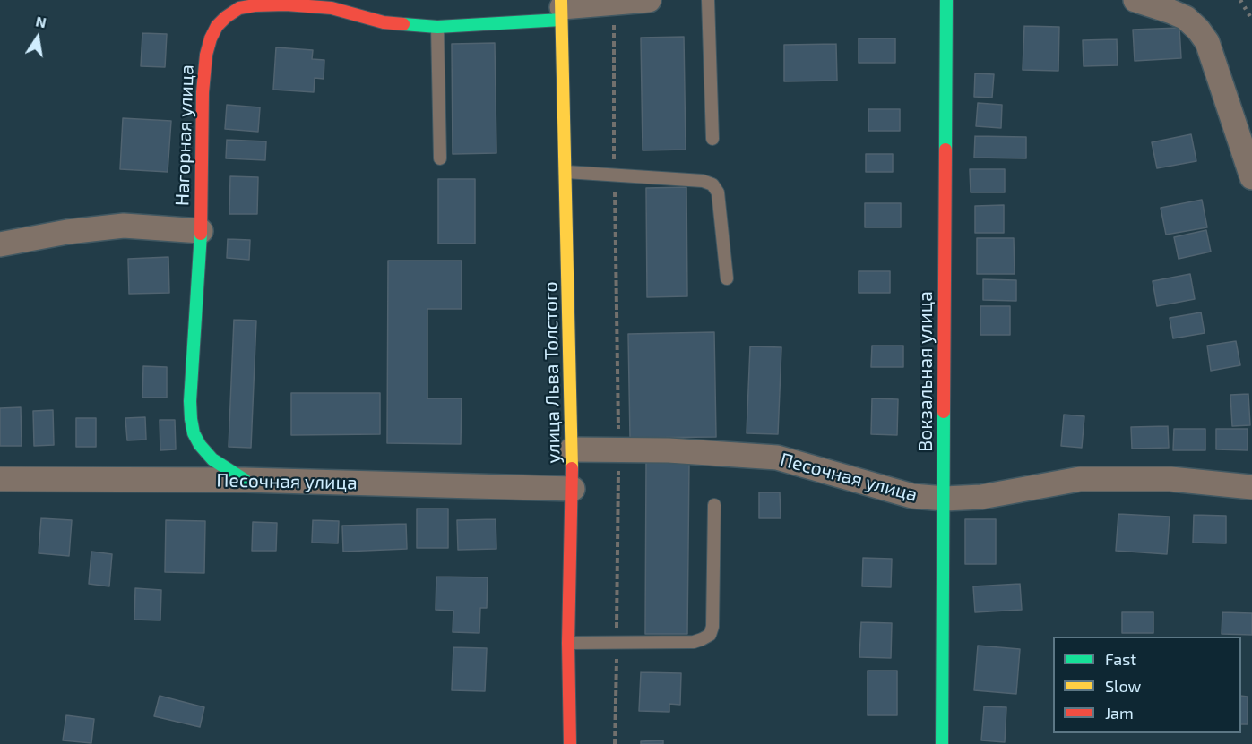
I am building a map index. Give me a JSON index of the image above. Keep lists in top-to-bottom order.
{
  "streets": {
    "street": [
      "Нагорная улица",
      "Вокзальная улица",
      "улица Льва Толстого",
      "Песочная улица"
    ]
  },
  "crossings": [
    ["Нагорная улица", "улица Льва Толстого"],
    ["Нагорная улица", "Песочная улица"],
    ["Вокзальная улица", "Песочная улица"],
    ["улица Льва Толстого", "Песочная улица"]
  ],
  "legend": ["Fast", "Slow", "Jam"],
  "north": "top"
}
